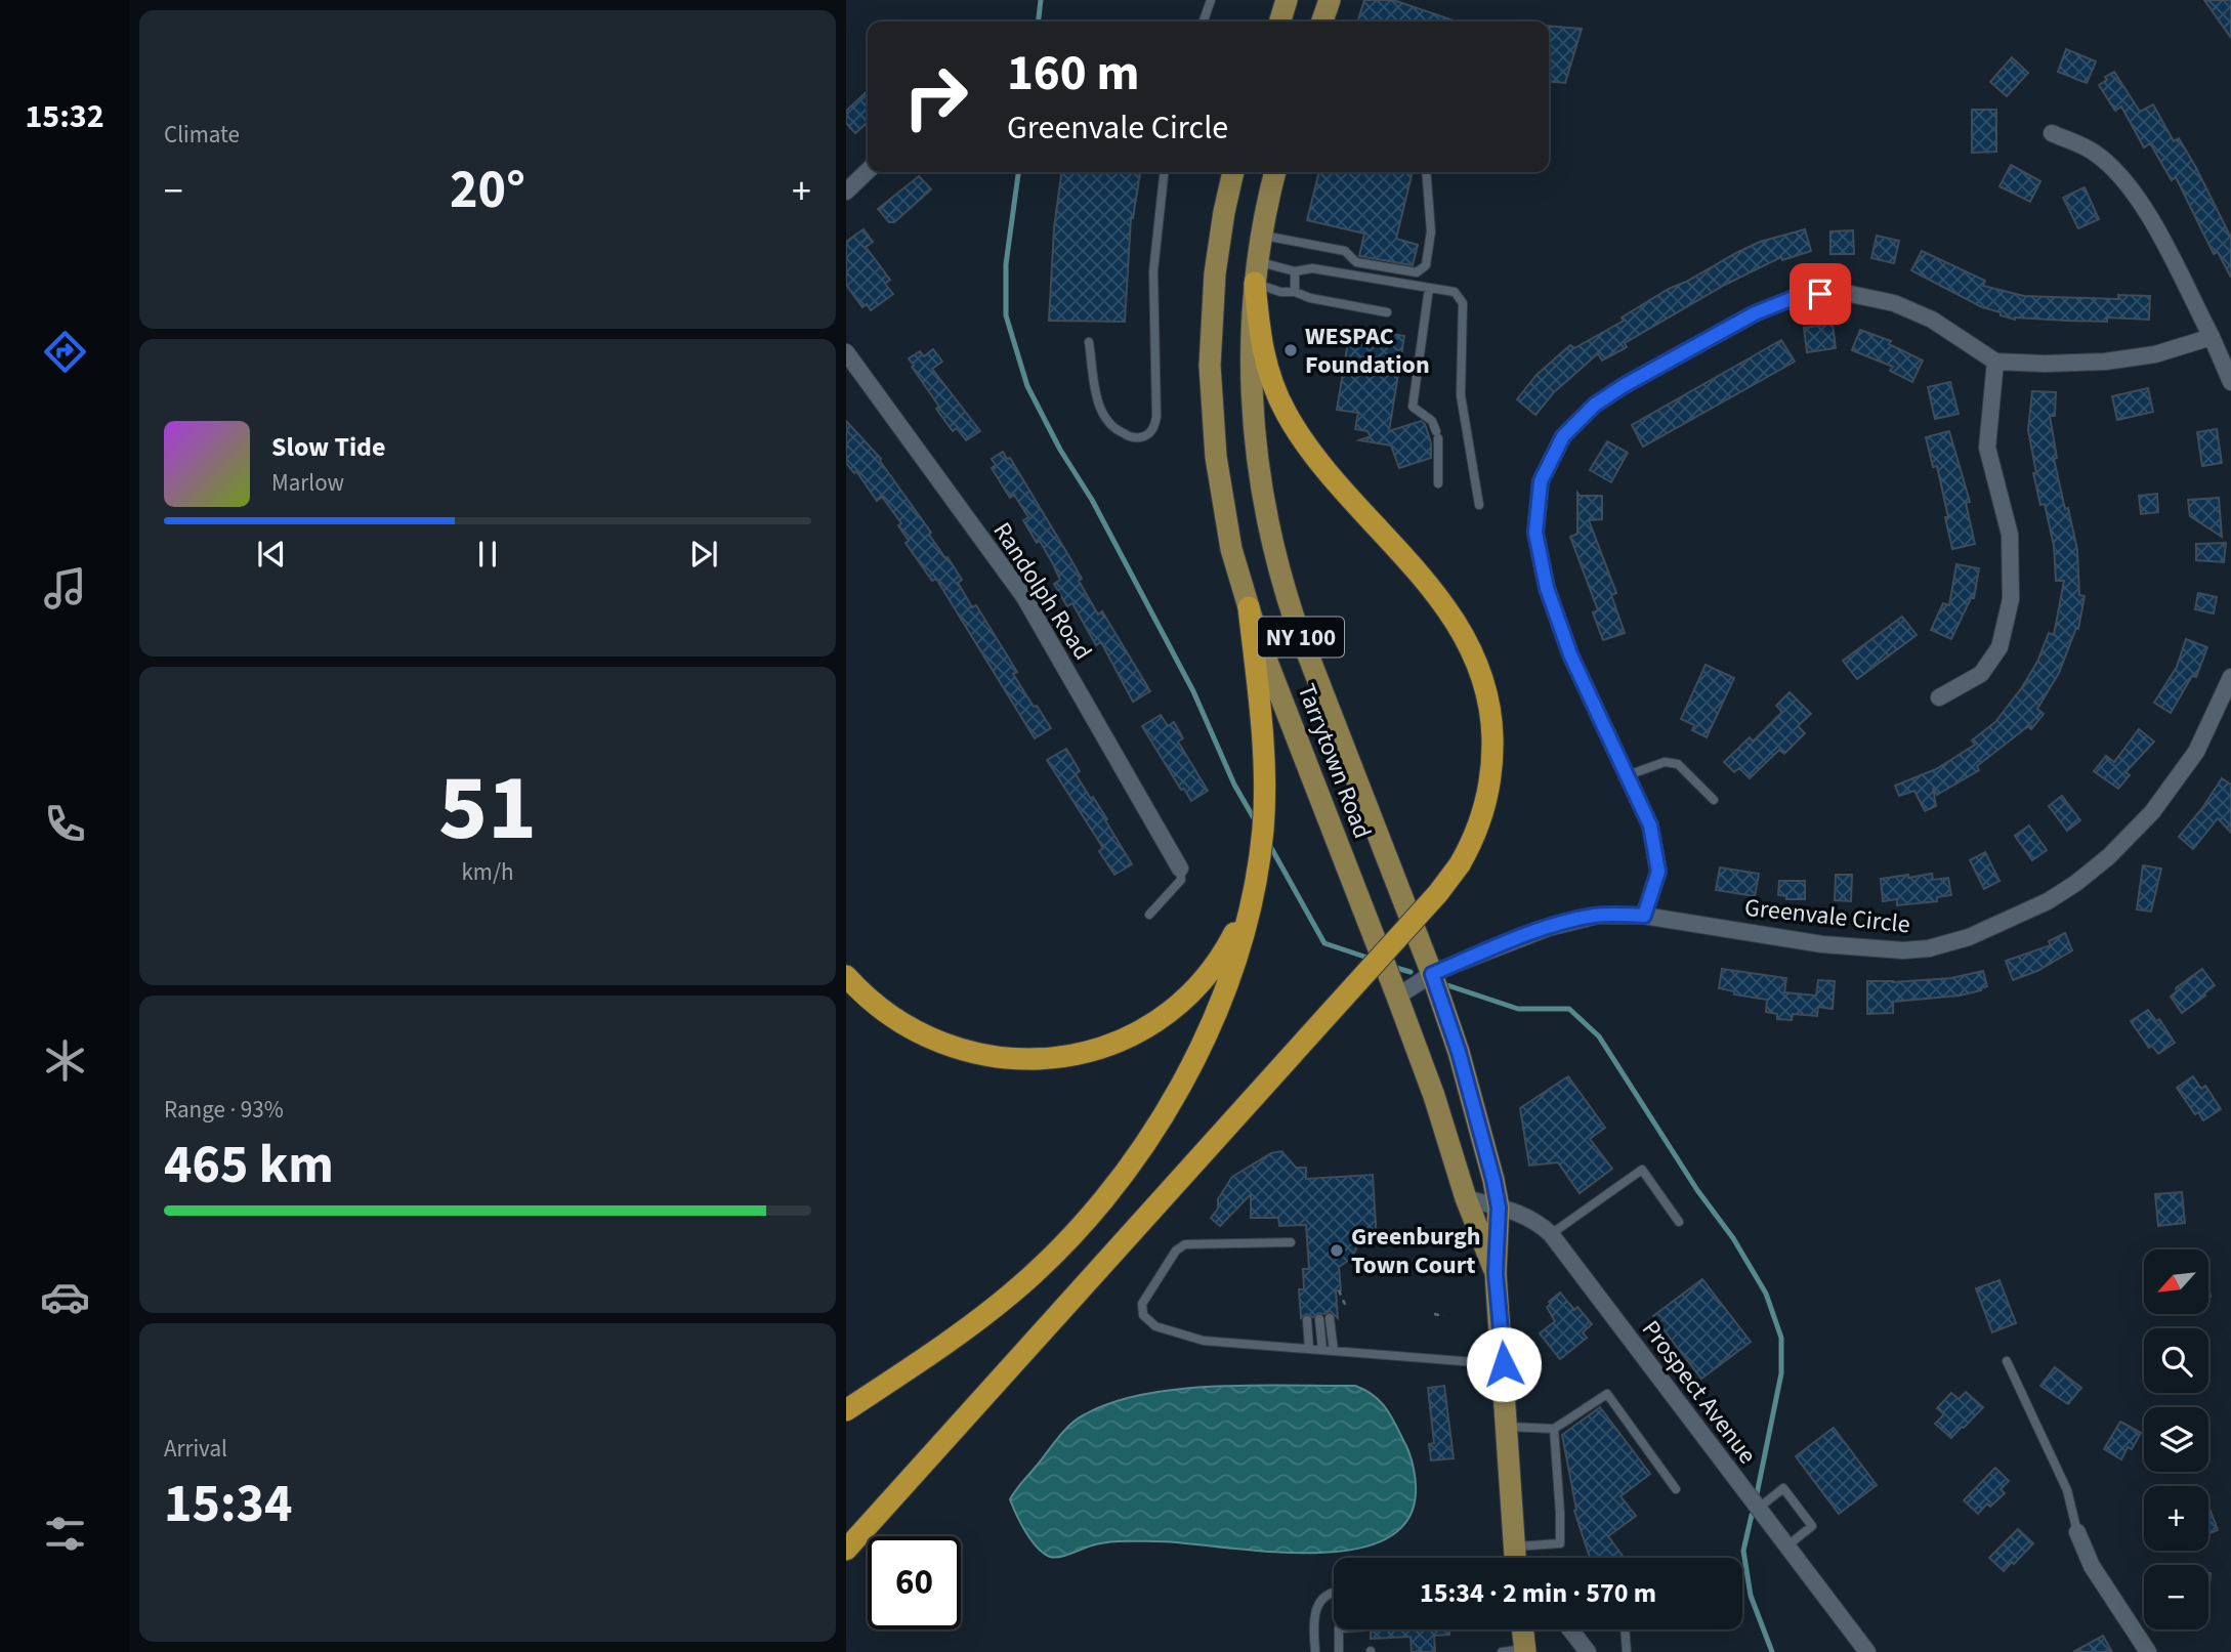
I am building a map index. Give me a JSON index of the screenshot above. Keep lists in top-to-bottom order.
{
  "streets": {
    "main road": ["NY 100", "Tarrytown Road"],
    "street": ["Randolph Road", "Greenvale Circle", "Prospect Avenue"]
  },
  "crossings": [
    ["Tarrytown Road", "Greenvale Circle"],
    ["Tarrytown Road", "Prospect Avenue"]
  ],
  "places": ["WESPAC Foundation", "Greenburgh Town Court"],
  "north": "bottom left",
  "page": {
    "tabs": "15:32",
    "tile": [
      "Climate",
      ["51", "km/h"],
      ["Range · 93%", "465 km"],
      ["Arrival", "15:34"]
    ],
    "turn": ["160 m", "Greenvale Circle"],
    "heat": ["−", "20°", "+"],
    "song": ["Slow Tide", "Marlow"],
    "map_buttons": ["+", "−"],
    "limit": "60",
    "trip": "15:34 · 2 min · 570 m"
  }
}
